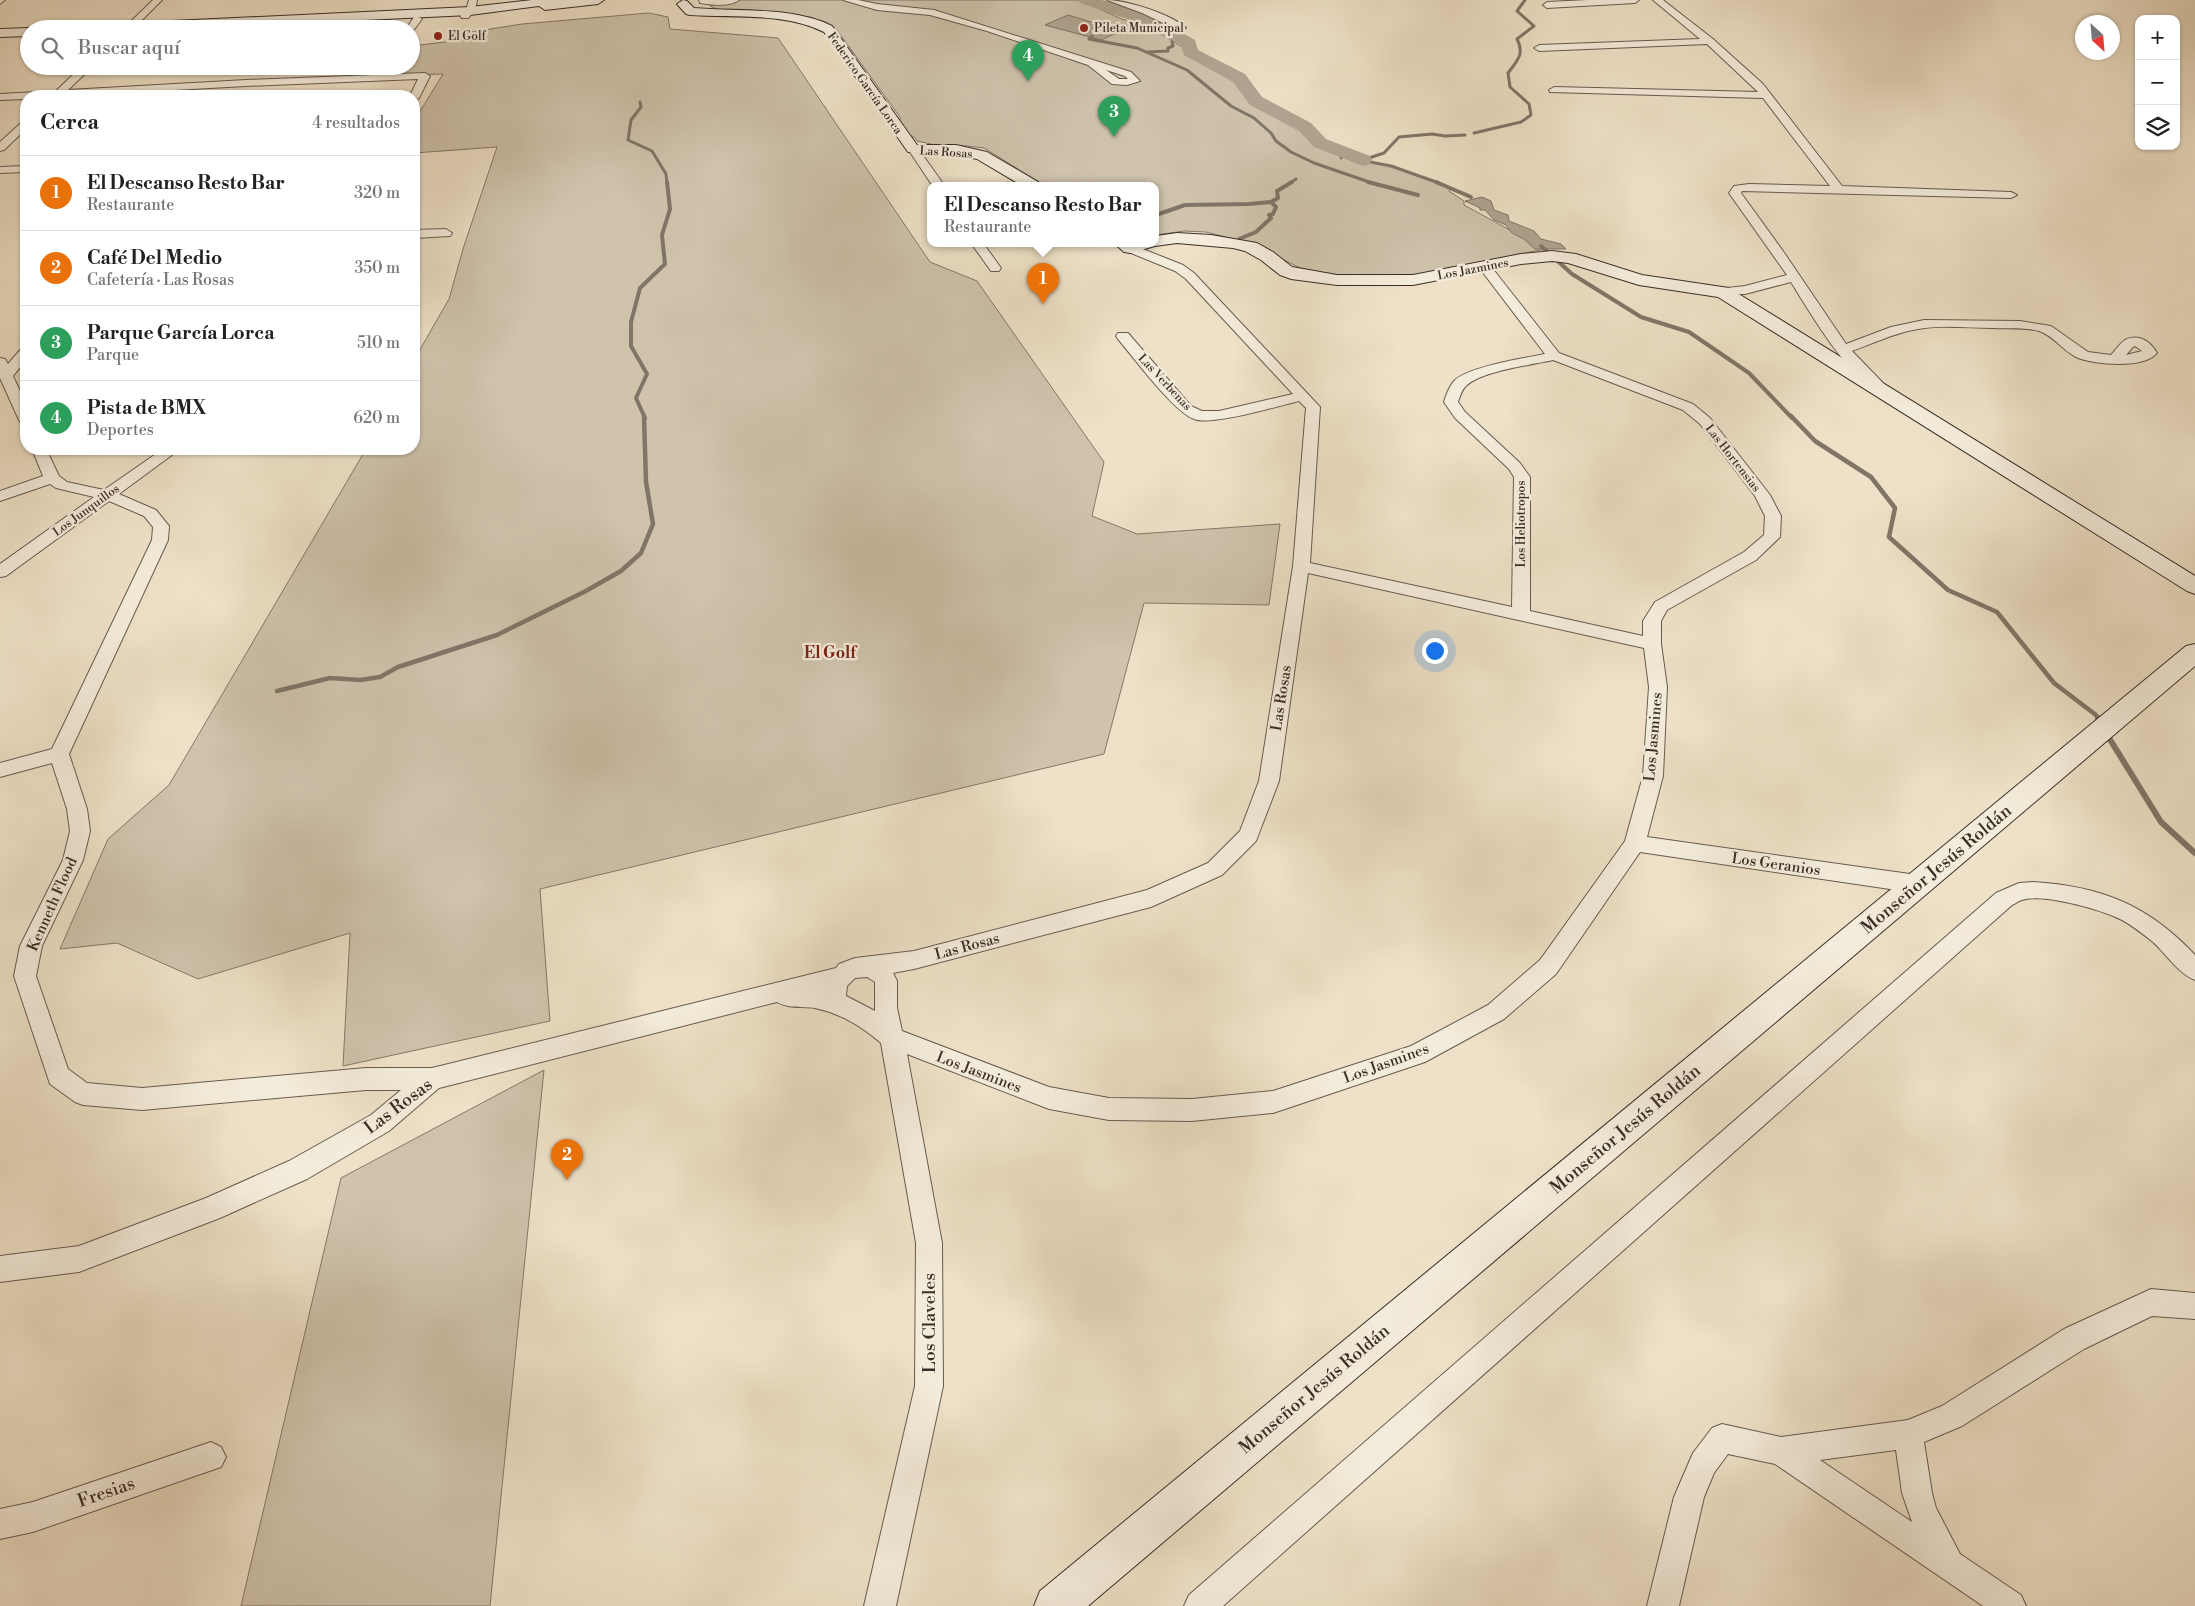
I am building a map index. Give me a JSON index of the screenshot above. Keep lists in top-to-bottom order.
{
  "streets": {
    "street": [
      "Federico García Lorca",
      "Las Rosas",
      "Los Jazmines",
      "Las Verbenas",
      "Las Hortensias",
      "Los Junquillos",
      "Los Heliotropos",
      "Los Jasmines",
      "Los Geranios",
      "Monseñor Jesús Roldán",
      "Kenneth Flood",
      "Los Claveles",
      "Fresias"
    ]
  },
  "crossings": [
    ["Federico García Lorca", "Las Rosas"],
    ["Las Rosas", "Las Verbenas"],
    ["Las Rosas", "Kenneth Flood"],
    ["Las Rosas", "Los Claveles"],
    ["Las Hortensias", "Los Heliotropos"],
    ["Las Hortensias", "Los Jasmines"],
    ["Los Jasmines", "Los Geranios"],
    ["Los Jasmines", "Los Claveles"],
    ["Los Geranios", "Monseñor Jesús Roldán"]
  ],
  "districts": ["El Golf"],
  "places": ["Pileta Municipal", "El Golf"],
  "north": "bottom right",
  "page": {
    "map_buttons": ["+", "−"],
    "search": "Buscar aquí",
    "pins": [
      "4",
      "3",
      "1",
      "2"
    ],
    "heading": ["Cerca", "4 resultados"],
    "list": [
      {
        "mark": "1",
        "name": "El Descanso Resto Bar",
        "note": "Restaurante",
        "value": "320 m"
      },
      {
        "mark": "2",
        "name": "Café Del Medio",
        "note": "Cafetería · Las Rosas",
        "value": "350 m"
      },
      {
        "mark": "3",
        "name": "Parque García Lorca",
        "note": "Parque",
        "value": "510 m"
      },
      {
        "mark": "4",
        "name": "Pista de BMX",
        "note": "Deportes",
        "value": "620 m"
      }
    ],
    "popup": ["El Descanso Resto Bar", "Restaurante"]
  }
}
